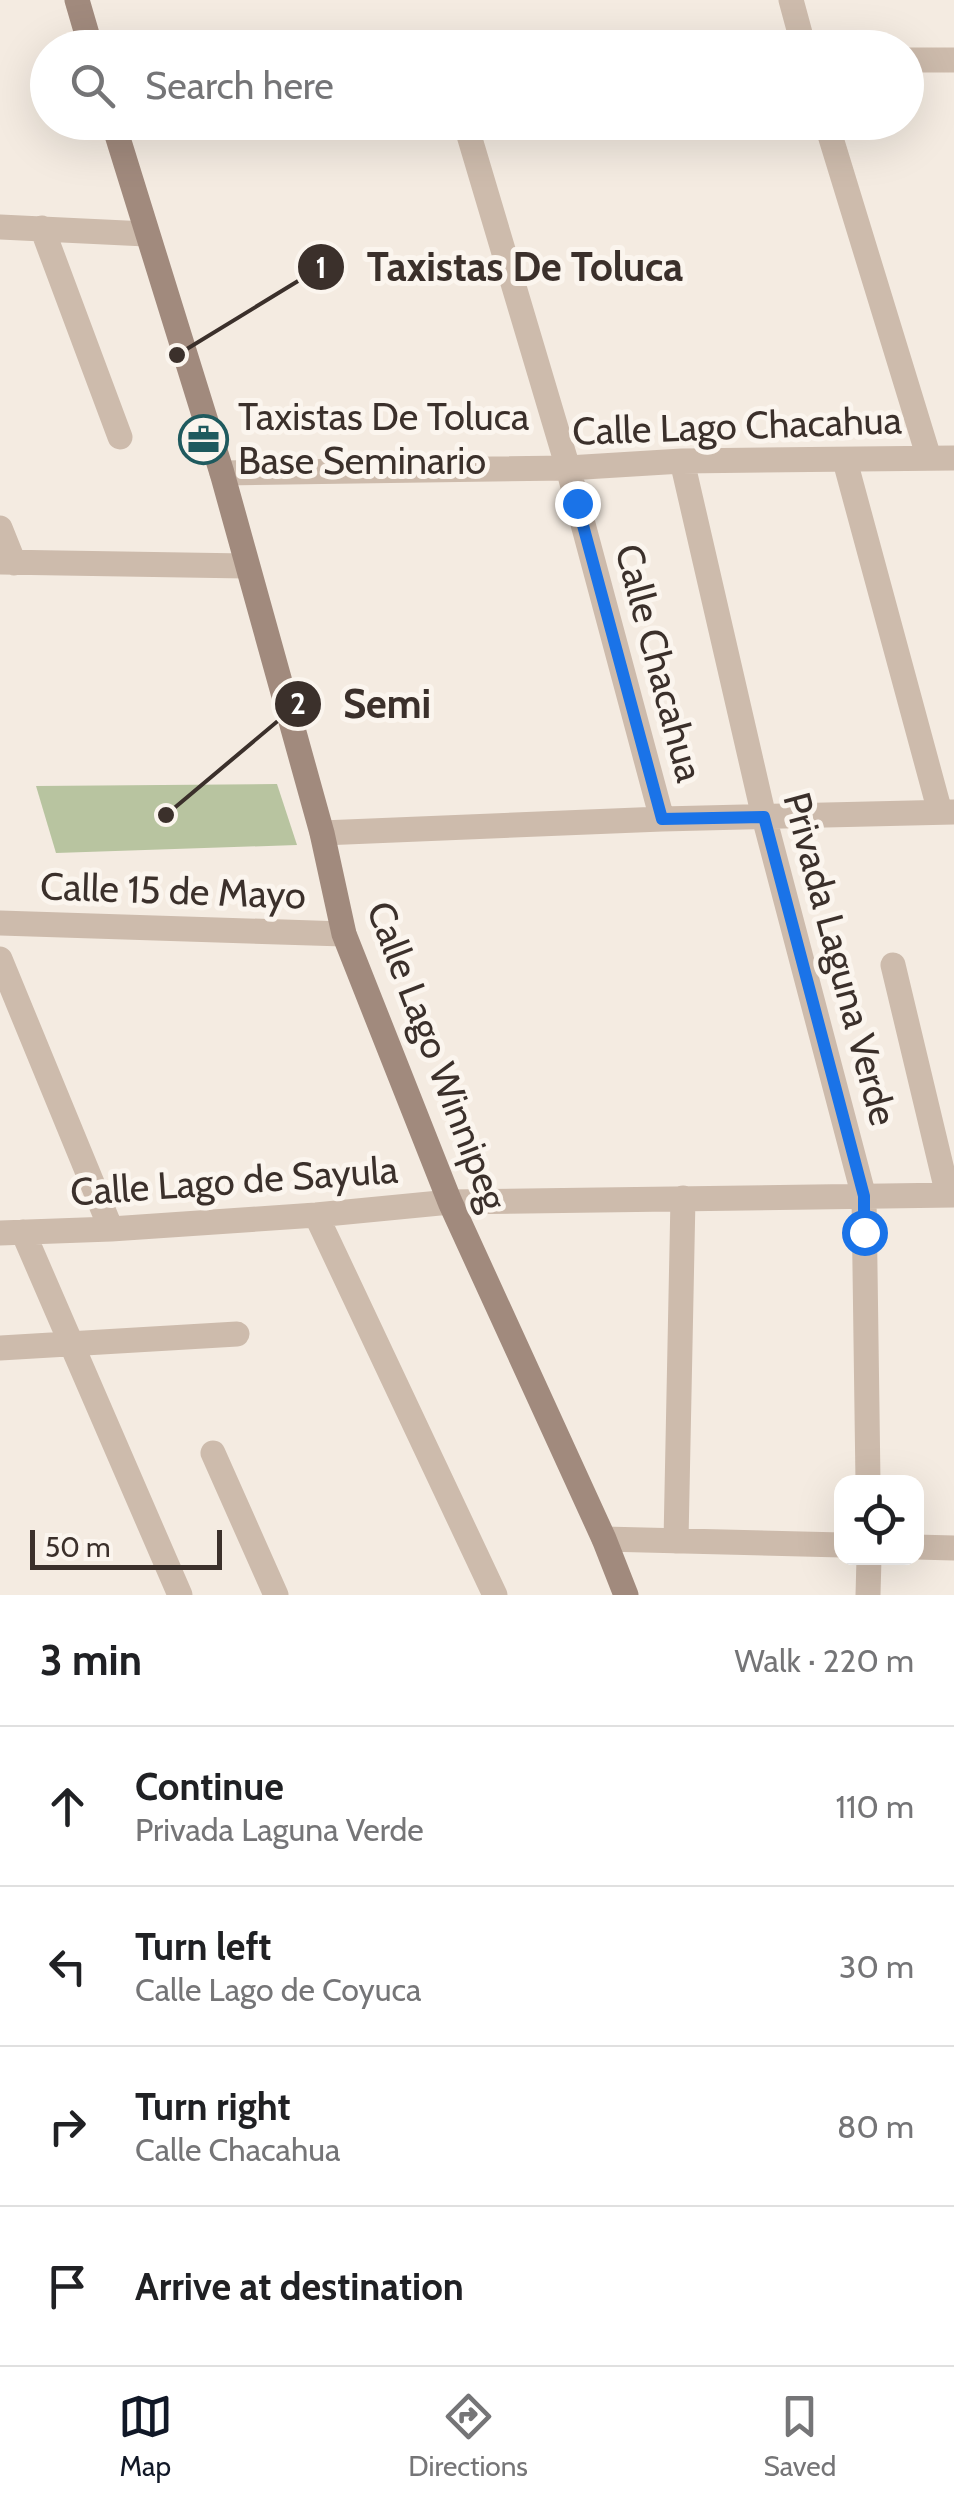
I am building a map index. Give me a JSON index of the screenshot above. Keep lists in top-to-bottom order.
{
  "streets": {
    "main road": ["Calle Lago Winnipeg"],
    "street": [
      "Calle Lago Chacahua",
      "Calle Chacahua",
      "Calle 15 de Mayo",
      "Privada Laguna Verde",
      "Calle Lago de Sayula"
    ]
  },
  "crossings": [
    ["Calle Lago Chacahua", "Calle Chacahua"],
    ["Calle Lago Chacahua", "Privada Laguna Verde"],
    ["Calle Lago Chacahua", "Calle Lago Winnipeg"],
    ["Calle 15 de Mayo", "Calle Lago Winnipeg"],
    ["Privada Laguna Verde", "Calle Lago de Sayula"],
    ["Calle Lago Winnipeg", "Calle Lago de Sayula"]
  ],
  "places": {
    "other": ["Taxistas De Toluca", "Semi"],
    "office": ["Taxistas De Toluca Base Seminario"]
  },
  "scale_bar": "50 m",
  "page": {
    "search": "Search here",
    "scale": "50 m",
    "heading": ["3 min", "Walk · 220 m"],
    "list": [
      ["Continue", "Privada Laguna Verde", "110 m"],
      ["Turn left", "Calle Lago de Coyuca", "30 m"],
      ["Turn right", "Calle Chacahua", "80 m"],
      "Arrive at destination"
    ],
    "nav": ["Map", "Directions", "Saved"]
  }
}
